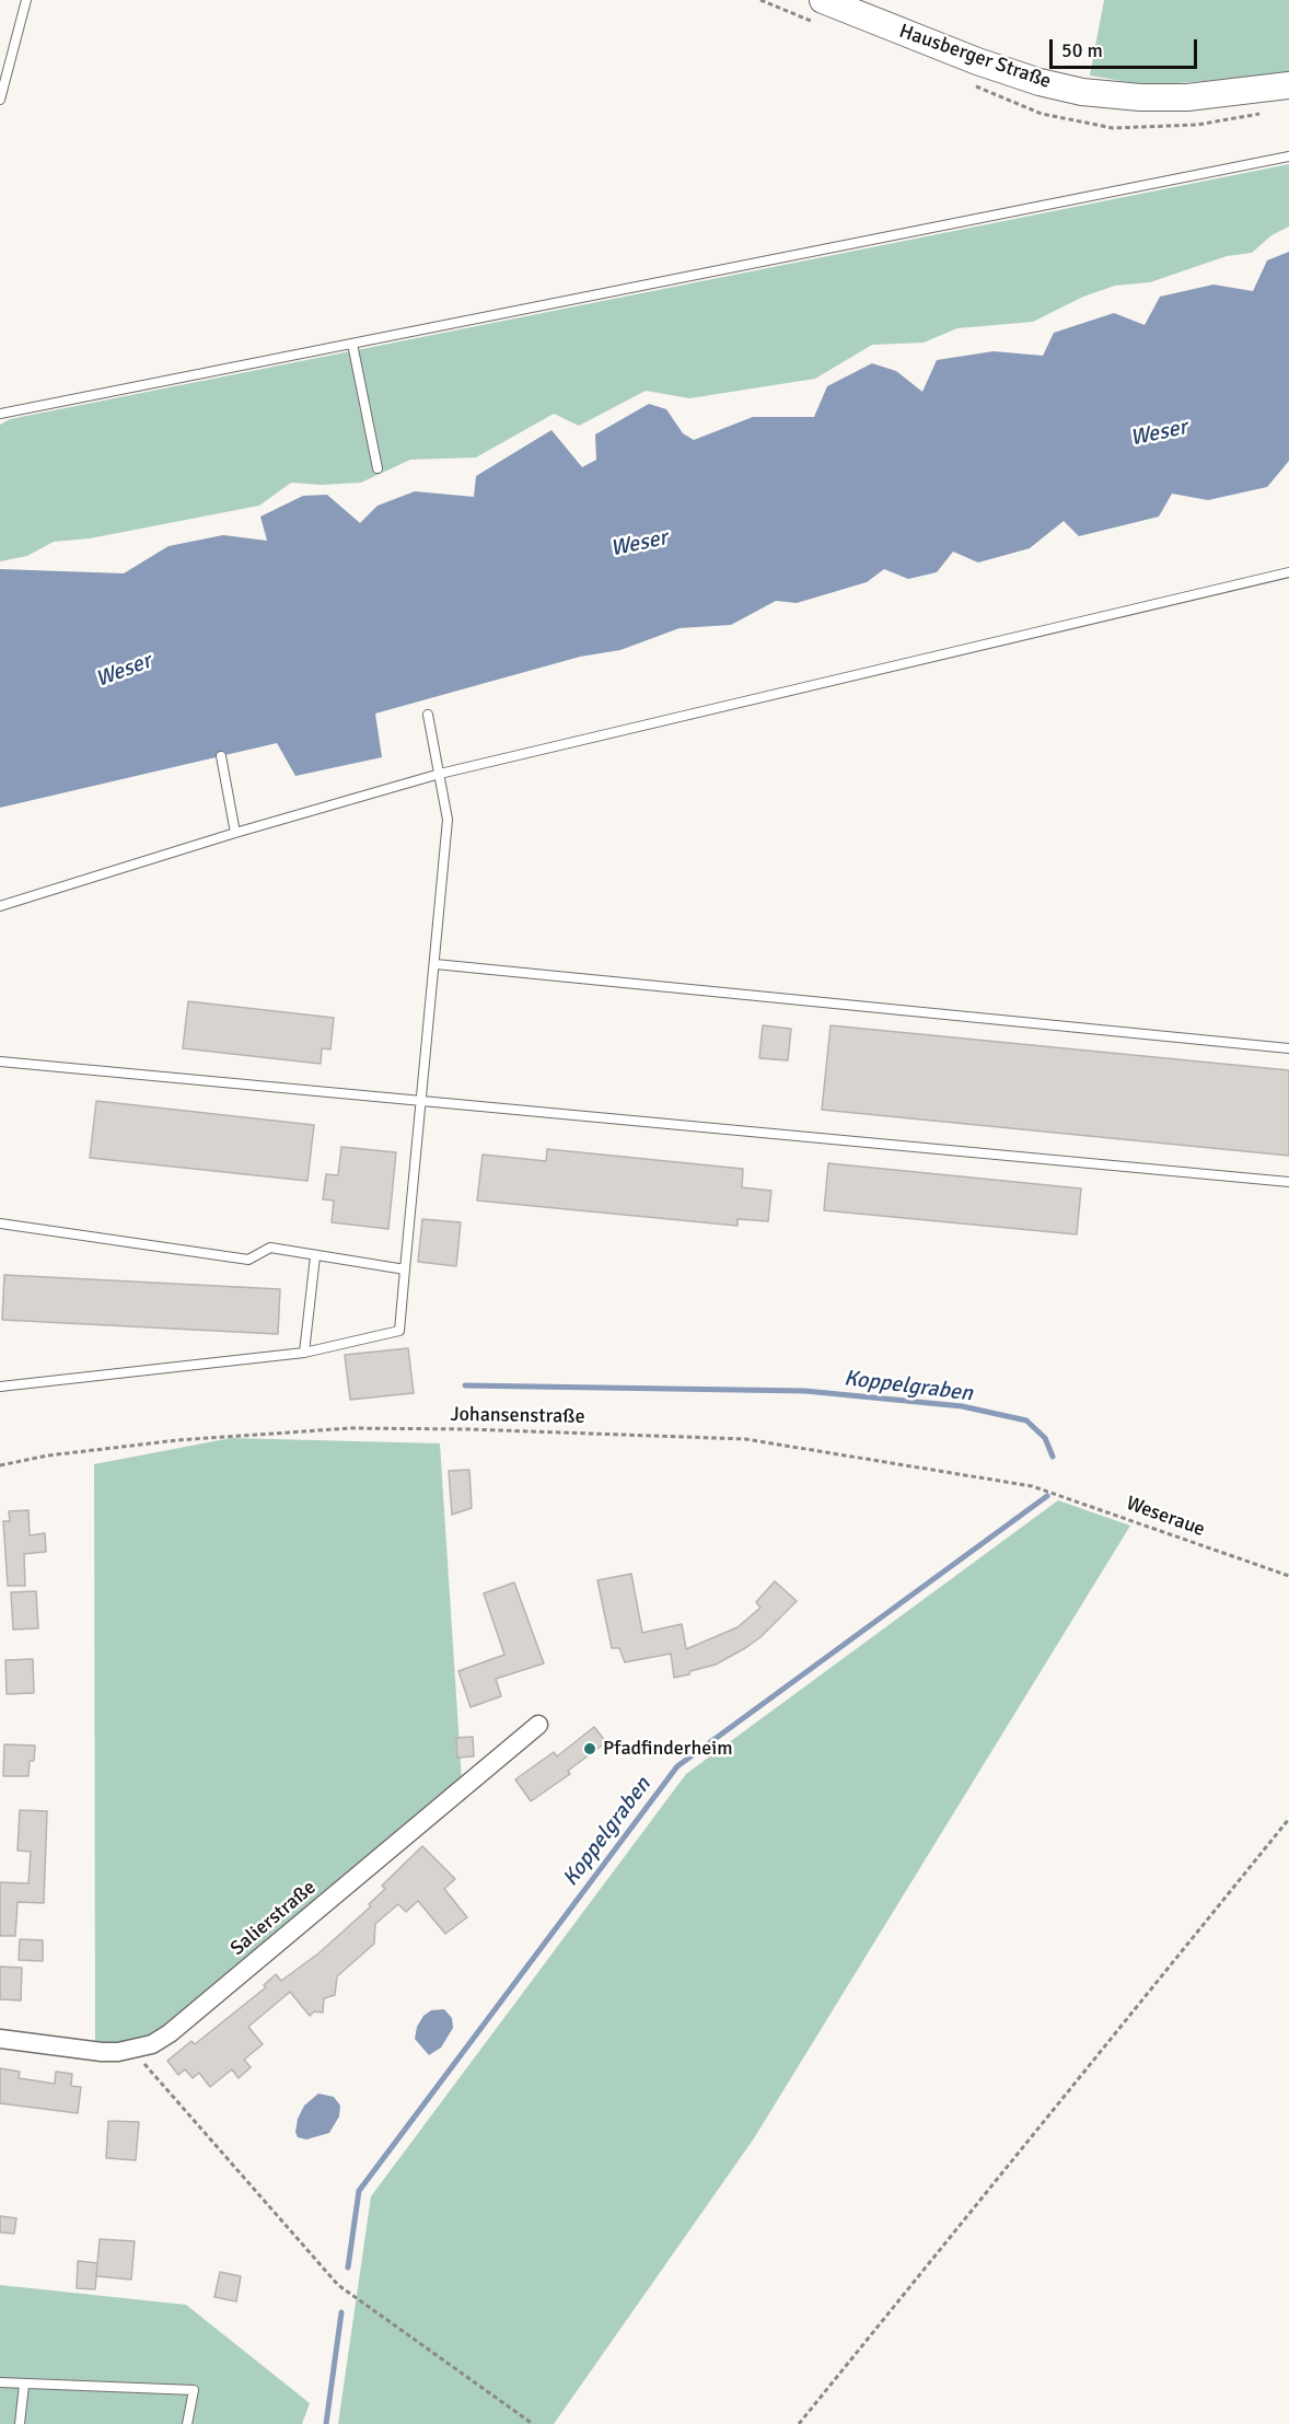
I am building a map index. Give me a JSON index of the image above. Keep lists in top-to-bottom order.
{
  "streets": {
    "main road": ["Hausberger Straße"],
    "street": ["Salierstraße"],
    "path": ["Johansenstraße", "Weseraue"]
  },
  "crossings": [
    ["Johansenstraße", "Weseraue"]
  ],
  "water": ["Weser", "Koppelgraben"],
  "places": ["Pfadfinderheim"],
  "scale_bar": "50 m"
}
